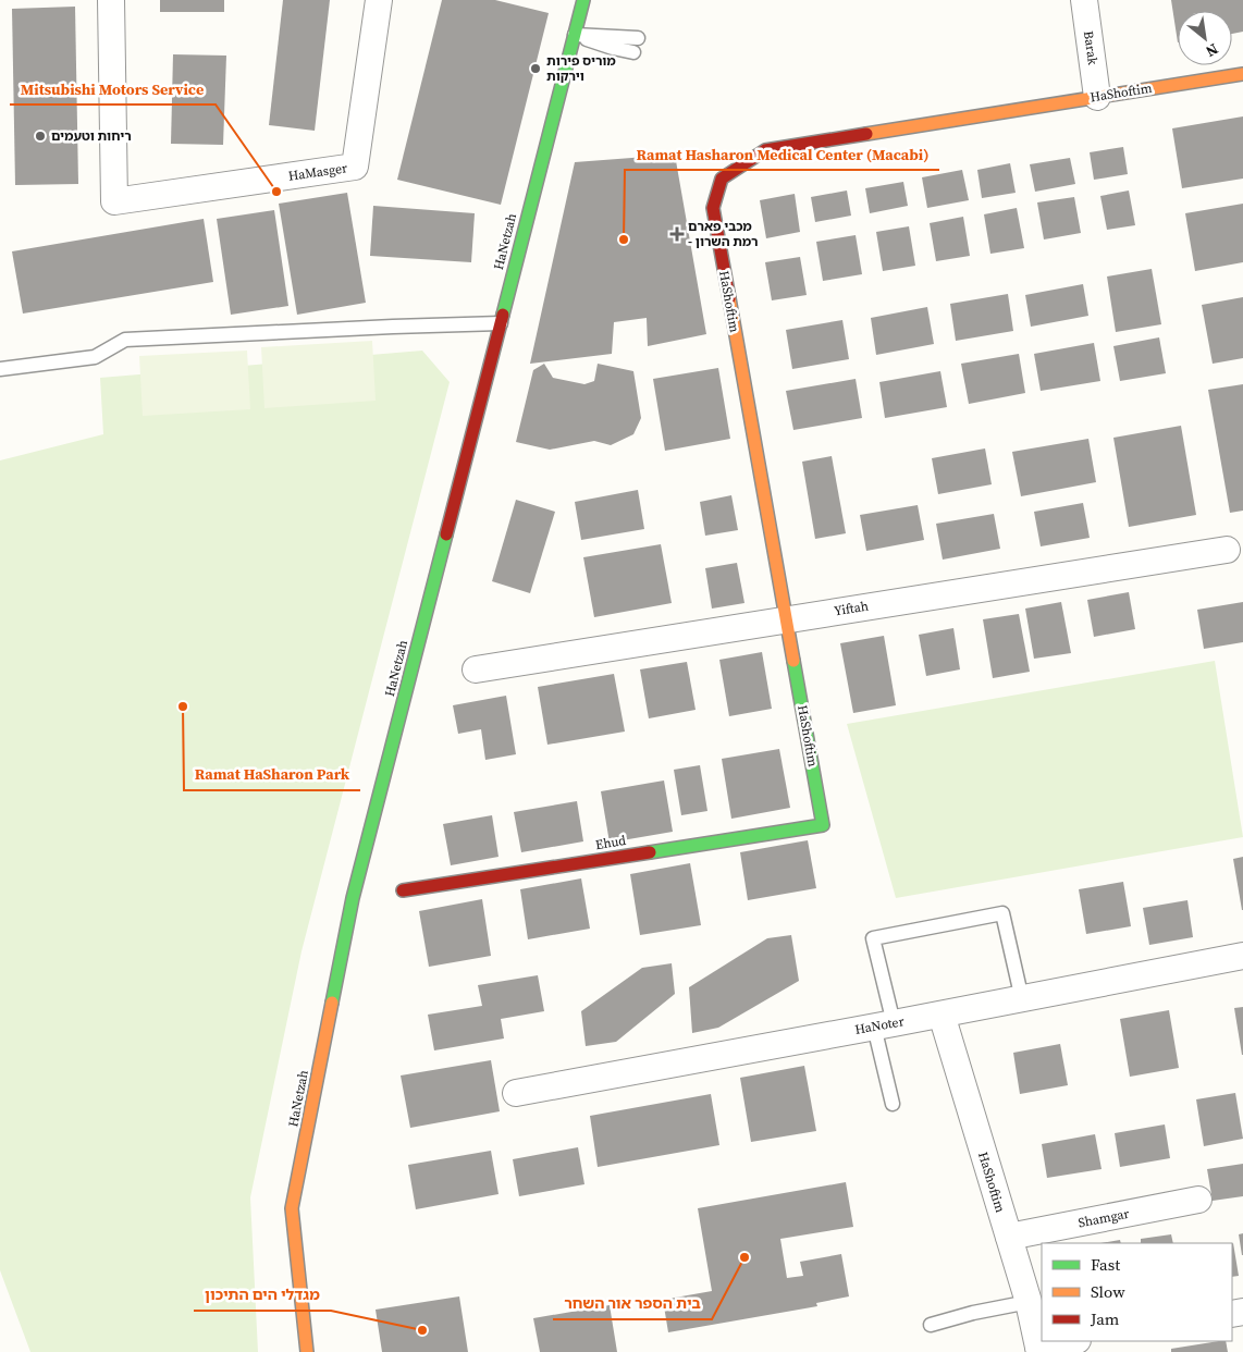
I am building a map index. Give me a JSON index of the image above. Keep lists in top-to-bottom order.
{
  "streets": {
    "street": [
      "Barak",
      "HaShoftim",
      "HaMasger",
      "HaNetzah",
      "Yiftah",
      "Ehud",
      "HaNoter",
      "Shamgar"
    ]
  },
  "crossings": [
    ["Barak", "HaShoftim"],
    ["HaShoftim", "Yiftah"],
    ["HaShoftim", "Ehud"],
    ["HaShoftim", "HaNoter"],
    ["HaShoftim", "Shamgar"]
  ],
  "places": {
    "other": [
      "מוריס פירות וירקות",
      "ריחות וטעמים",
      "Mitsubishi Motors Service",
      "Ramat Hasharon Medical Center (Macabi)",
      "Ramat HaSharon Park",
      "בית הספר אור השחר",
      "מגדלי הים התיכון"
    ],
    "health": ["מכבי פארם - רמת השרון"]
  },
  "legend": ["Fast", "Slow", "Jam"],
  "north": "bottom right"
}
